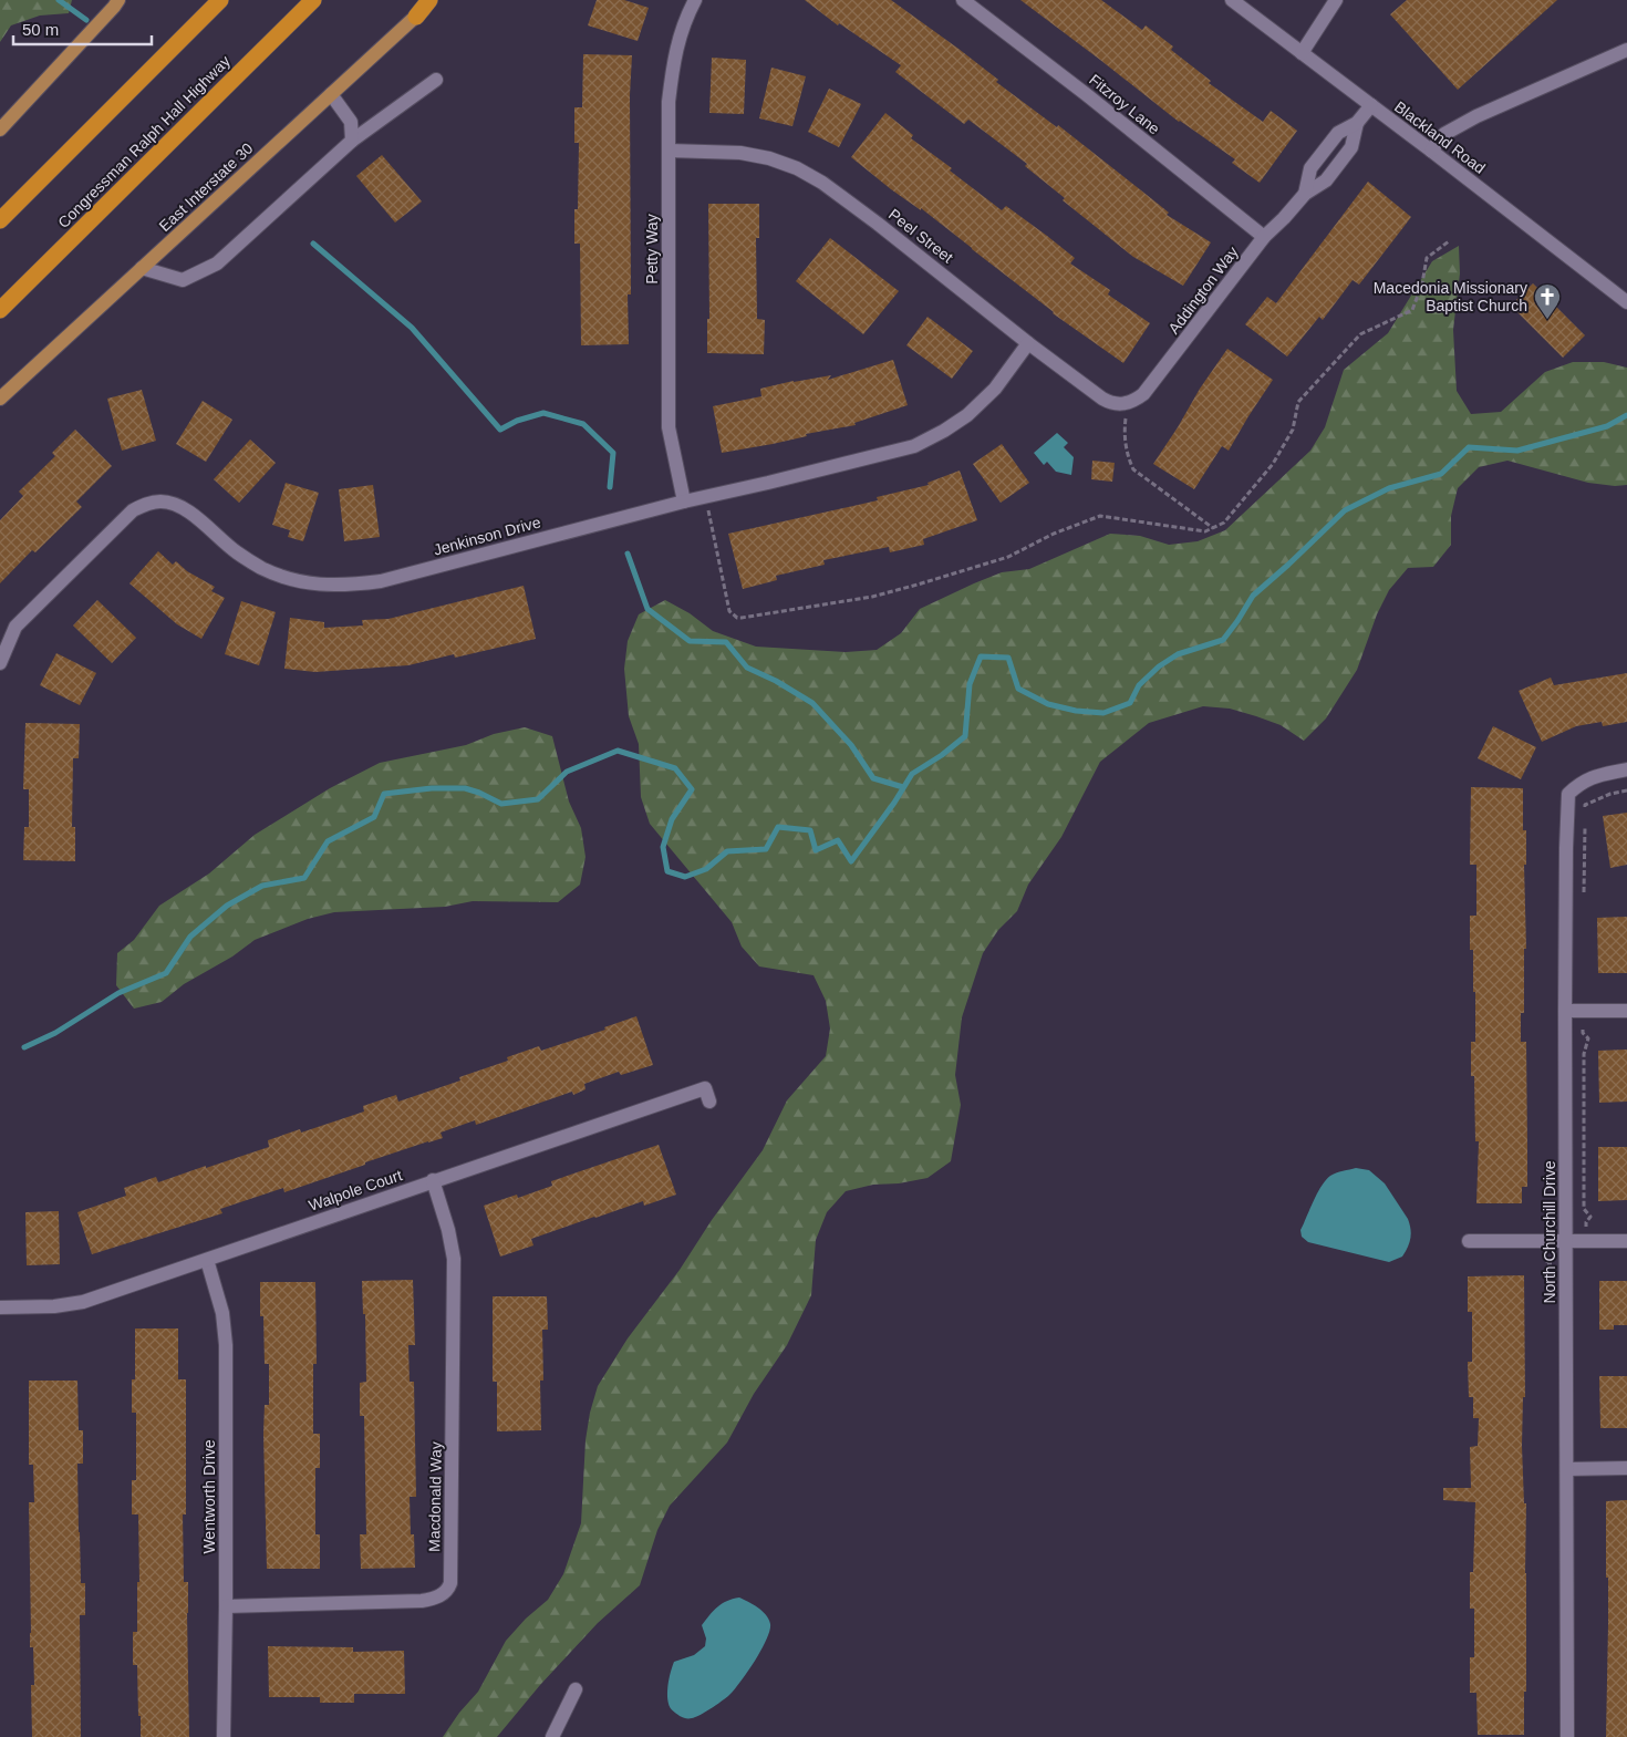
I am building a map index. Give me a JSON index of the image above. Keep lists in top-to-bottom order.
{
  "streets": {
    "highway": ["Congressman Ralph Hall Highway"],
    "main road": ["East Interstate 30"],
    "street": [
      "Fitzroy Lane",
      "Blackland Road",
      "Peel Street",
      "Petty Way",
      "Addington Way",
      "Jenkinson Drive",
      "Walpole Court",
      "North Churchill Drive",
      "Wentworth Drive",
      "Macdonald Way"
    ]
  },
  "crossings": [
    ["Fitzroy Lane", "Addington Way"],
    ["Blackland Road", "Addington Way"],
    ["Peel Street", "Petty Way"],
    ["Peel Street", "Addington Way"],
    ["Peel Street", "Jenkinson Drive"],
    ["Petty Way", "Jenkinson Drive"],
    ["Walpole Court", "Wentworth Drive"],
    ["Walpole Court", "Macdonald Way"],
    ["Wentworth Drive", "Macdonald Way"]
  ],
  "places": {
    "church": ["Macedonia Missionary Baptist Church"]
  },
  "scale_bar": "50 m"
}
